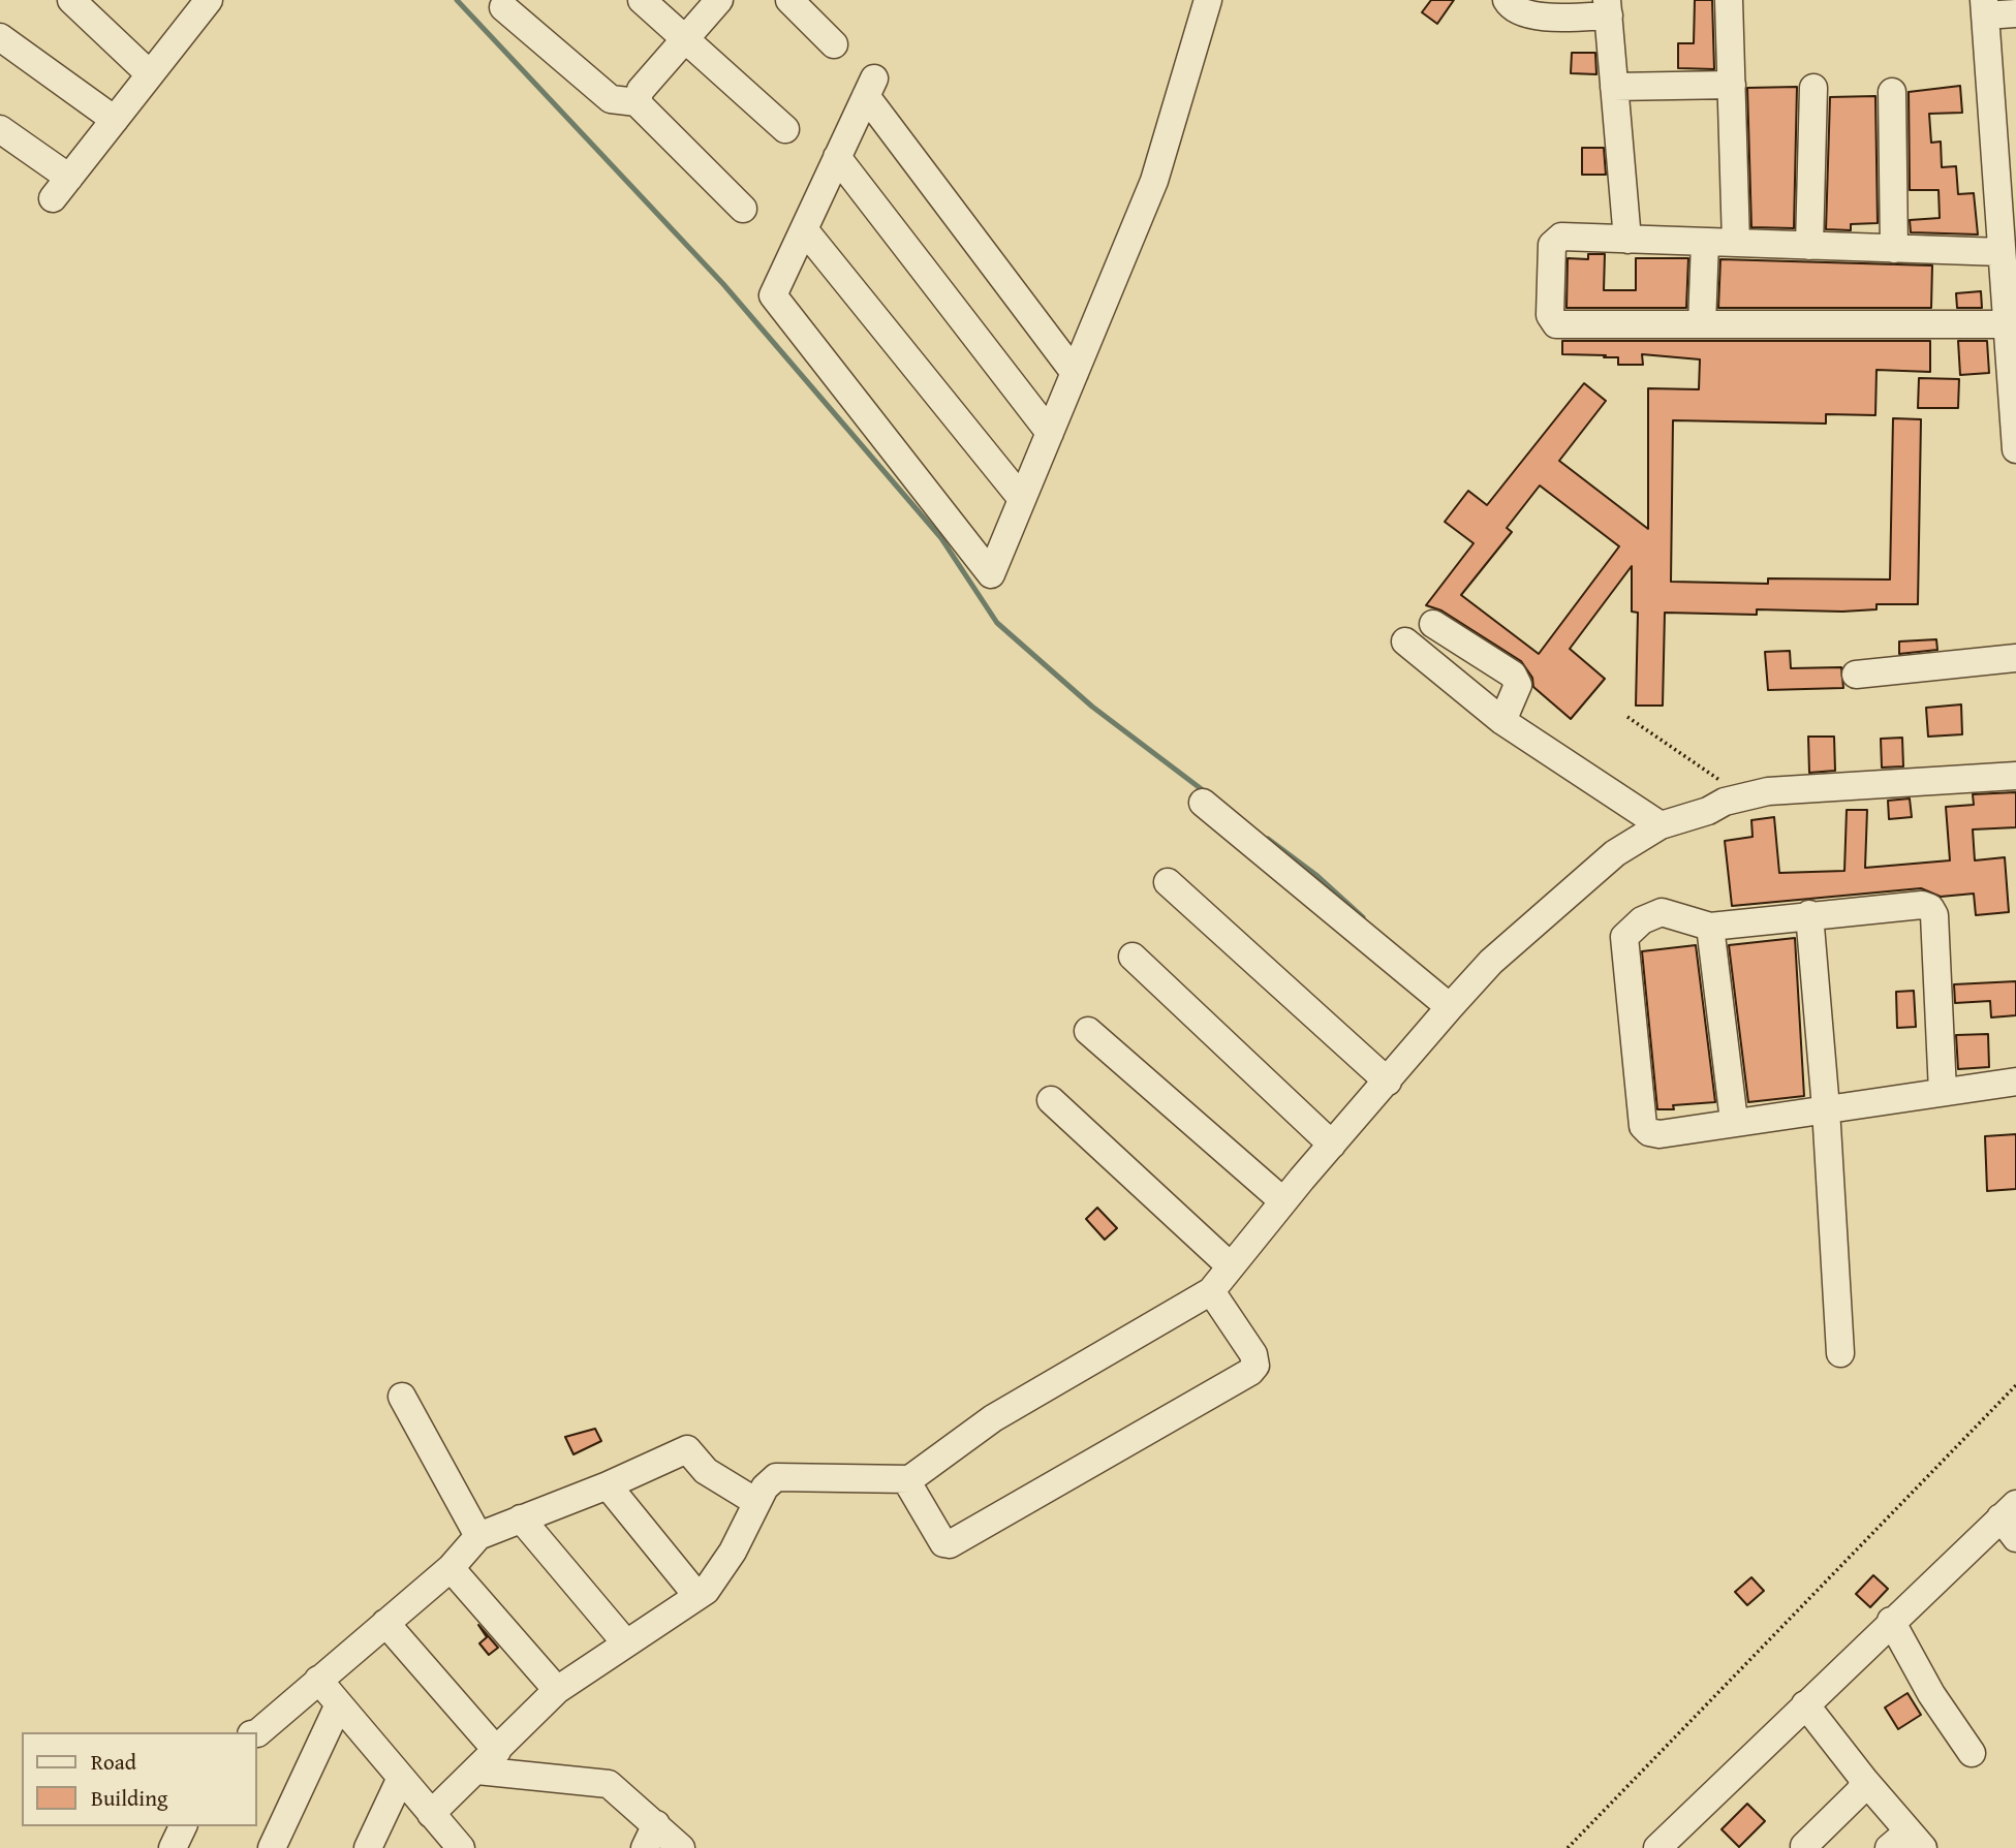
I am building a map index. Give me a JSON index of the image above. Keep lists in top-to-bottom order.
{
  "legend": ["Road", "Building"]
}
